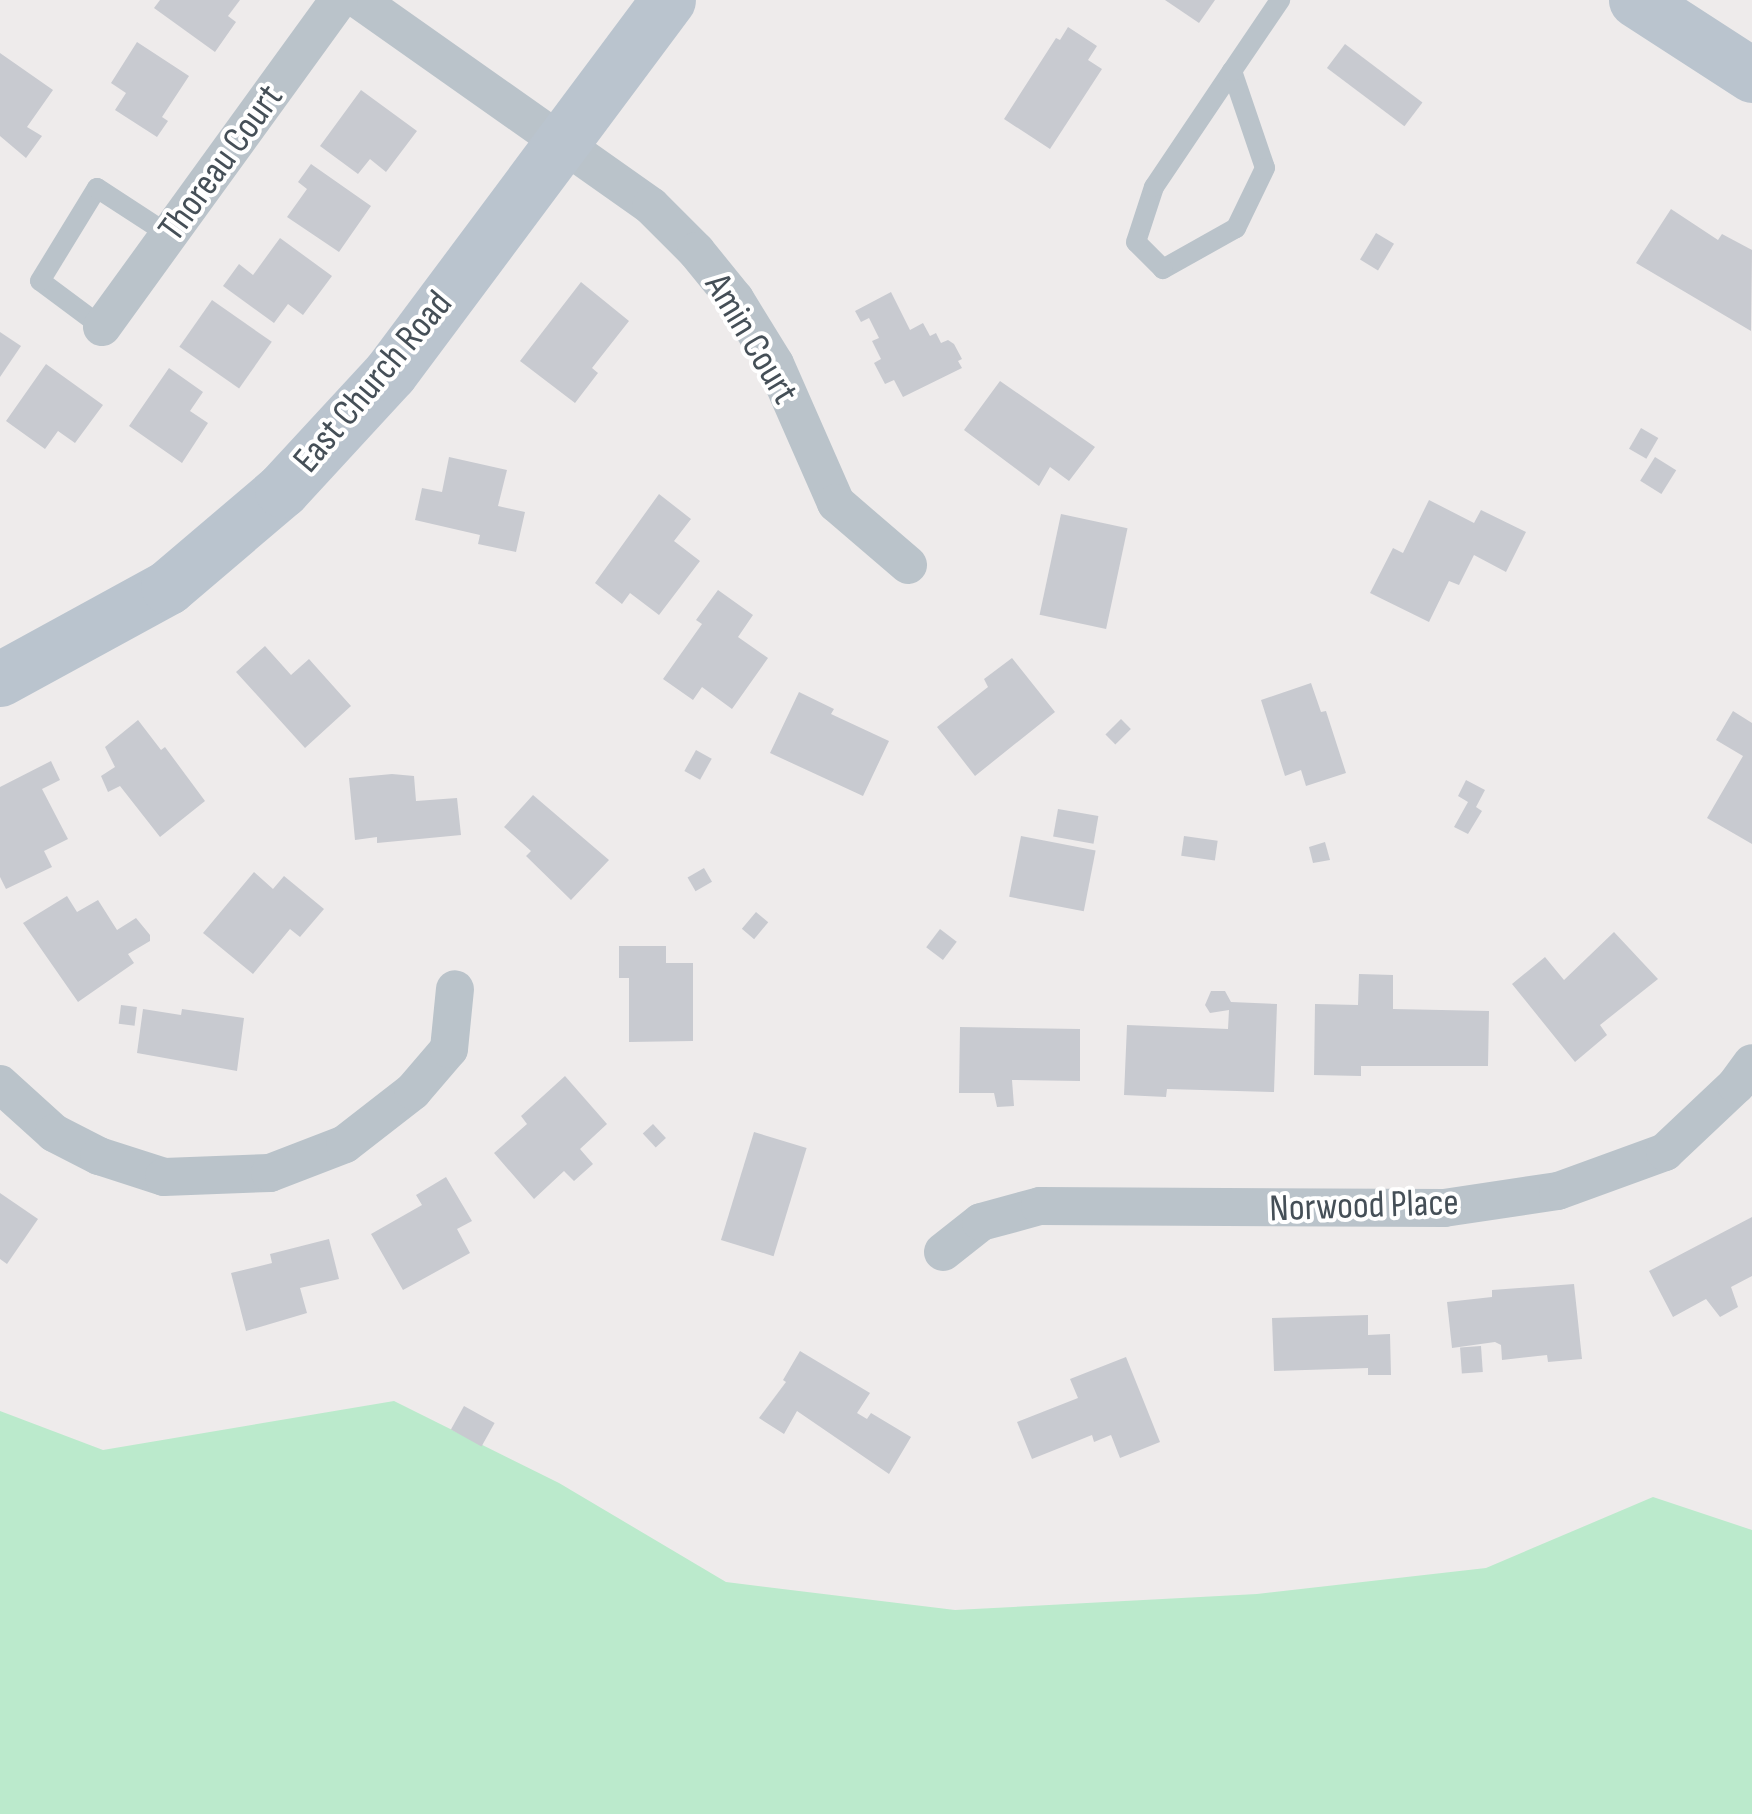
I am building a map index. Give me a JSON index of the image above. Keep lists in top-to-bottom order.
{
  "streets": {
    "street": [
      "Thoreau Court",
      "Amin Court",
      "East Church Road",
      "Norwood Place"
    ]
  },
  "crossings": [
    ["Amin Court", "East Church Road"]
  ]
}
